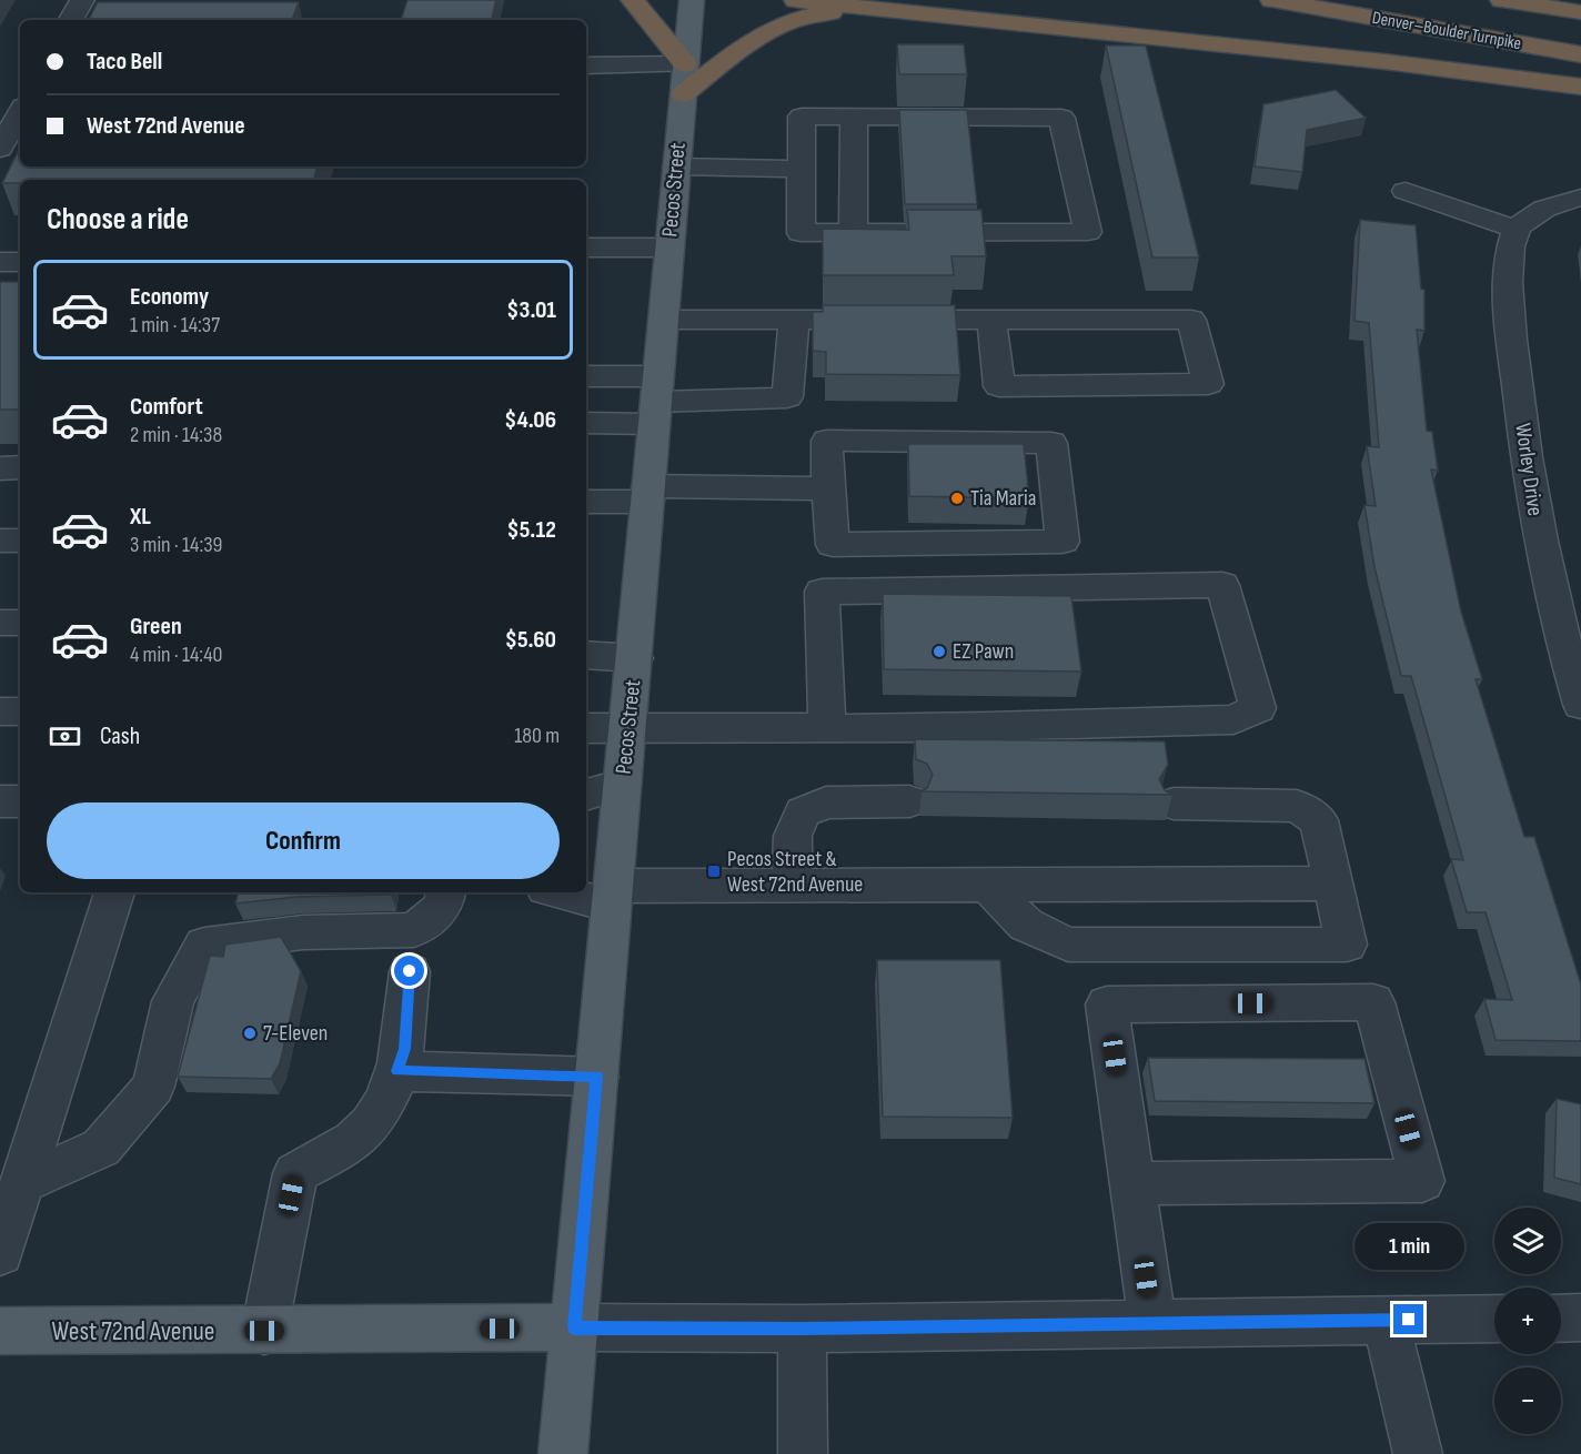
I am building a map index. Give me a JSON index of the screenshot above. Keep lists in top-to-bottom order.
{
  "streets": {
    "highway": ["Denver–Boulder Turnpike"],
    "main road": ["Pecos Street", "West 72nd Avenue"],
    "street": ["Worley Drive"]
  },
  "crossings": [
    ["Pecos Street", "West 72nd Avenue"]
  ],
  "places": {
    "other": ["Tia Maria", "EZ Pawn", "7-Eleven"],
    "transit": ["Pecos Street & West 72nd Avenue"]
  },
  "page": {
    "banner": ["Taco Bell", "West 72nd Avenue"],
    "heading": "Choose a ride",
    "list": [
      {
        "name": "Economy",
        "note": "1 min · 14:37",
        "value": "$3.01"
      },
      {
        "name": "Comfort",
        "note": "2 min · 14:38",
        "value": "$4.06"
      },
      {
        "name": "XL",
        "note": "3 min · 14:39",
        "value": "$5.12"
      },
      {
        "name": "Green",
        "note": "4 min · 14:40",
        "value": "$5.60"
      }
    ],
    "pay": ["Cash", "180 m"],
    "buttons": "Confirm",
    "map_buttons": ["+", "−"],
    "bubble": "1 min"
  }
}
